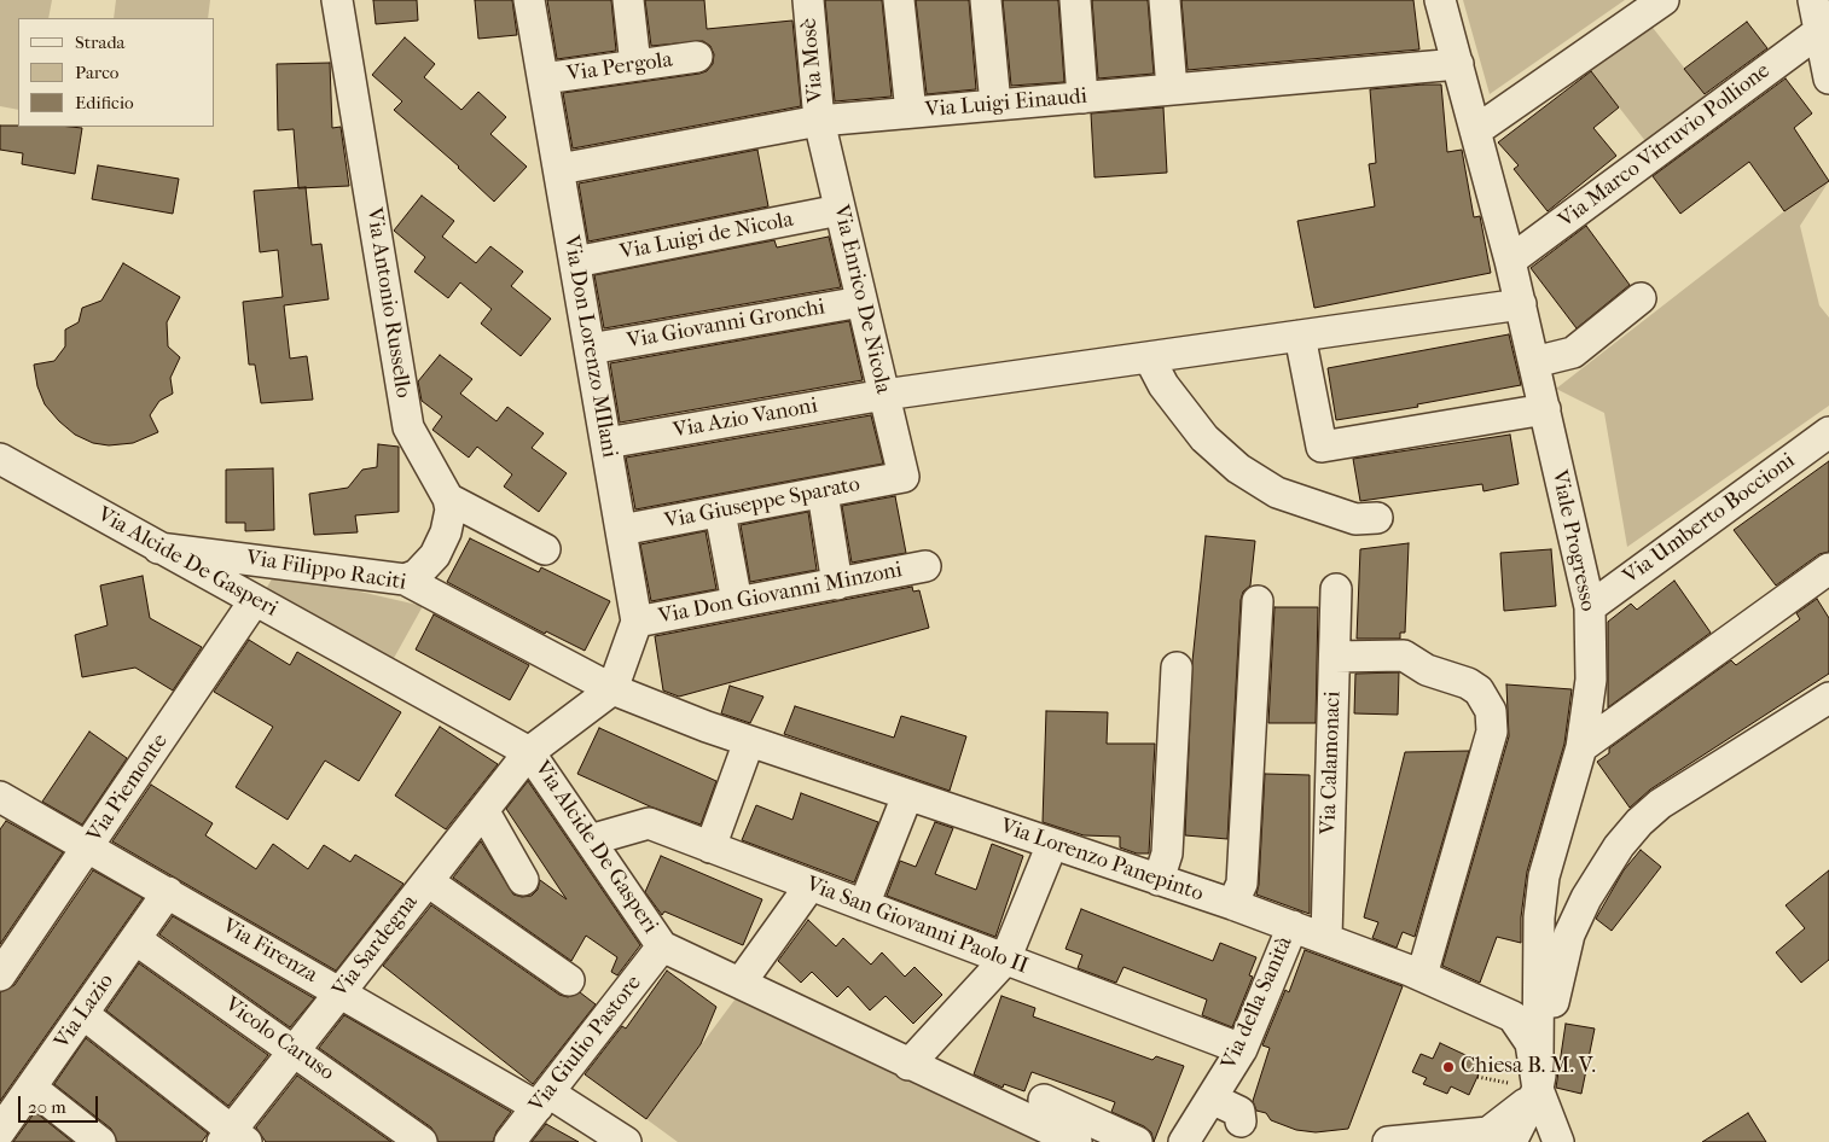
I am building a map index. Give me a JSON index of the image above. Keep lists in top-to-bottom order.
{
  "streets": {
    "street": [
      "Via Mosè",
      "Via Pergola",
      "Via Luigi Einaudi",
      "Via Marco Vitruvio Pollione",
      "Via Luigi de Nicola",
      "Via Enrico De Nicola",
      "Via Antonio Russello",
      "Via Giovanni Gronchi",
      "Via Don Lorenzo MIlani",
      "Via Azio Vanoni",
      "Via Giuseppe Sparato",
      "Via Umberto Boccioni",
      "Viale Progresso",
      "Via Alcide De Gasperi",
      "Via Filippo Raciti",
      "Via Don Giovanni Minzoni",
      "Via Calamonaci",
      "Via Piemonte",
      "Via Lorenzo Panepinto",
      "Via San Giovanni Paolo II",
      "Via Sardegna",
      "Via Firenza",
      "Via della Sanità",
      "Via Lazio",
      "Vicolo Caruso",
      "Via Giulio Pastore"
    ]
  },
  "crossings": [
    ["Via Mosè", "Via Luigi Einaudi"],
    ["Via Mosè", "Via Enrico De Nicola"],
    ["Via Pergola", "Via Don Lorenzo MIlani"],
    ["Via Luigi Einaudi", "Via Enrico De Nicola"],
    ["Via Luigi Einaudi", "Via Don Lorenzo MIlani"],
    ["Via Luigi Einaudi", "Viale Progresso"],
    ["Via Marco Vitruvio Pollione", "Viale Progresso"],
    ["Via Luigi de Nicola", "Via Enrico De Nicola"],
    ["Via Luigi de Nicola", "Via Don Lorenzo MIlani"],
    ["Via Enrico De Nicola", "Via Giovanni Gronchi"],
    ["Via Enrico De Nicola", "Via Azio Vanoni"],
    ["Via Enrico De Nicola", "Via Giuseppe Sparato"],
    ["Via Giovanni Gronchi", "Via Don Lorenzo MIlani"],
    ["Via Don Lorenzo MIlani", "Via Azio Vanoni"],
    ["Via Don Lorenzo MIlani", "Via Giuseppe Sparato"],
    ["Via Don Lorenzo MIlani", "Via Filippo Raciti"],
    ["Via Don Lorenzo MIlani", "Via Don Giovanni Minzoni"],
    ["Via Don Lorenzo MIlani", "Via Lorenzo Panepinto"],
    ["Via Don Lorenzo MIlani", "Via Sardegna"],
    ["Via Azio Vanoni", "Viale Progresso"],
    ["Via Umberto Boccioni", "Viale Progresso"],
    ["Viale Progresso", "Via Lorenzo Panepinto"],
    ["Via Alcide De Gasperi", "Via Filippo Raciti"],
    ["Via Alcide De Gasperi", "Via Piemonte"],
    ["Via Alcide De Gasperi", "Via San Giovanni Paolo II"],
    ["Via Alcide De Gasperi", "Via Sardegna"],
    ["Via Alcide De Gasperi", "Via Giulio Pastore"],
    ["Via Filippo Raciti", "Via Lorenzo Panepinto"],
    ["Via Filippo Raciti", "Via Sardegna"],
    ["Via Calamonaci", "Via Lorenzo Panepinto"],
    ["Via Piemonte", "Via Firenza"],
    ["Via Lorenzo Panepinto", "Via Sardegna"],
    ["Via Lorenzo Panepinto", "Via della Sanità"],
    ["Via San Giovanni Paolo II", "Via della Sanità"],
    ["Via Sardegna", "Via Firenza"],
    ["Via Sardegna", "Vicolo Caruso"],
    ["Via Firenza", "Via Lazio"],
    ["Via Firenza", "Via Giulio Pastore"],
    ["Via Lazio", "Vicolo Caruso"]
  ],
  "places": ["Chiesa B. M. V."],
  "legend": ["Strada", "Parco", "Edificio"],
  "scale_bar": "20 m"
}
